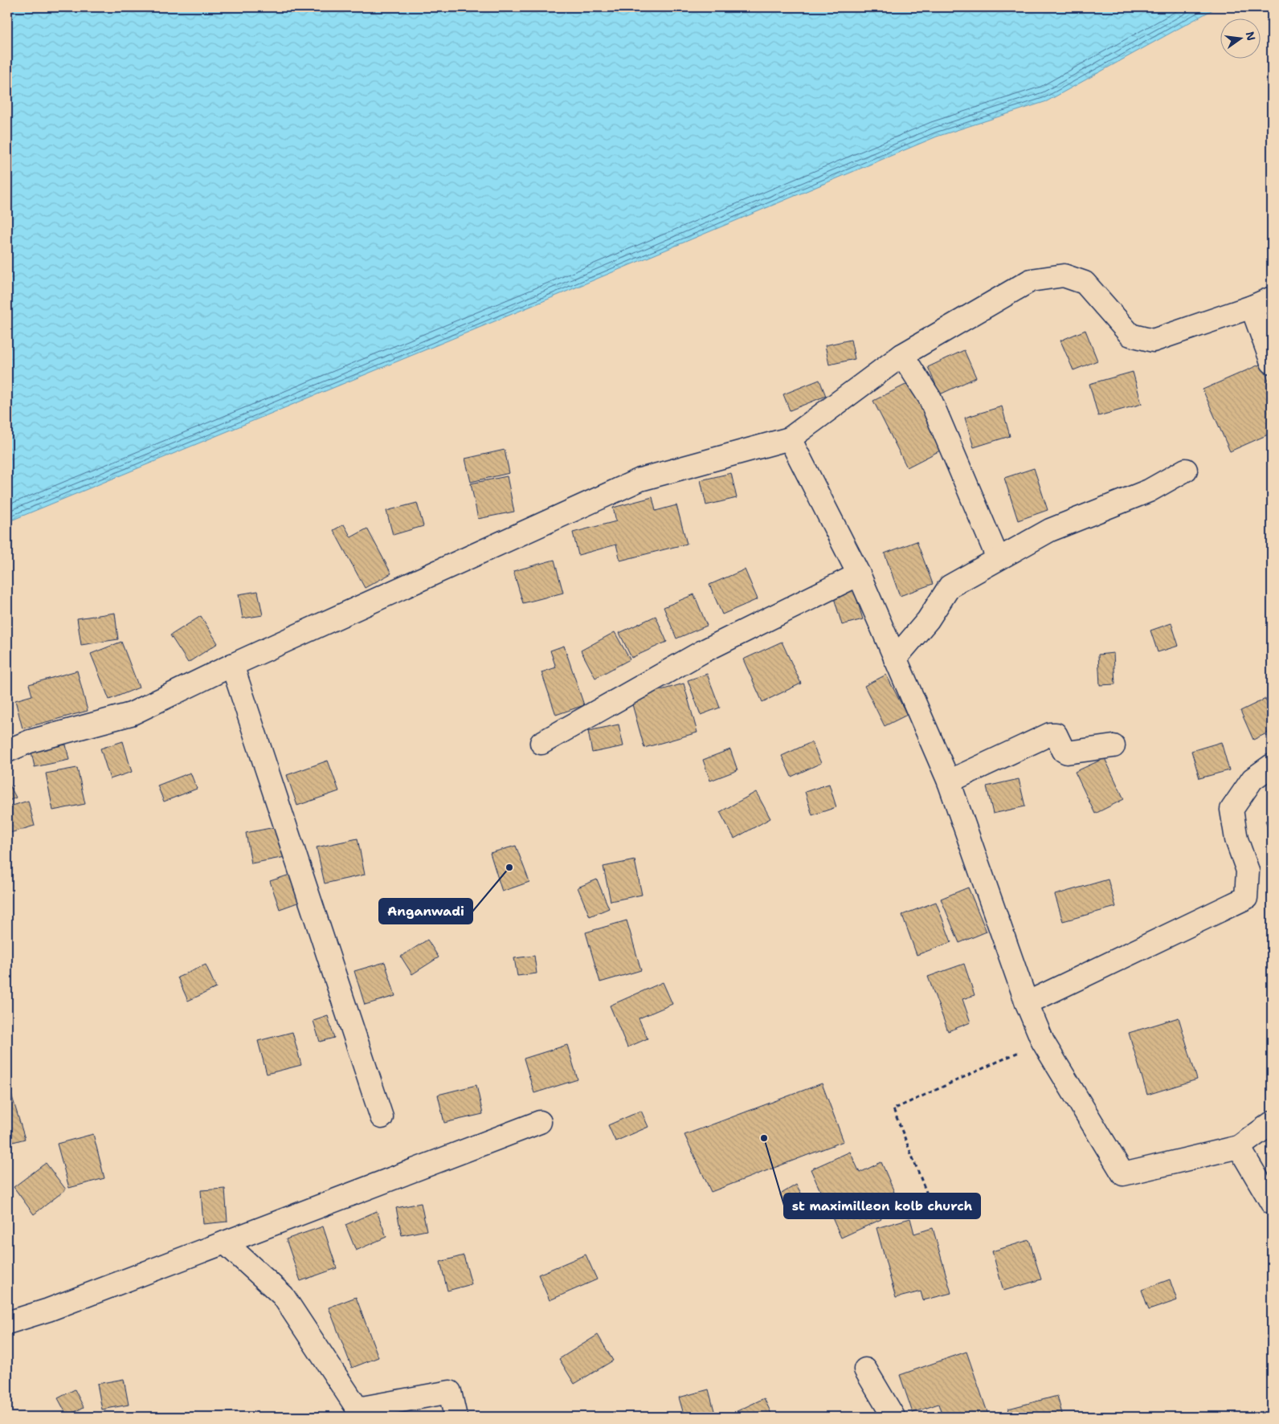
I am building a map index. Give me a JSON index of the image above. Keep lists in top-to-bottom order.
{
  "places": ["Anganwadi", "st maximilleon kolb church"],
  "north": "right"
}
